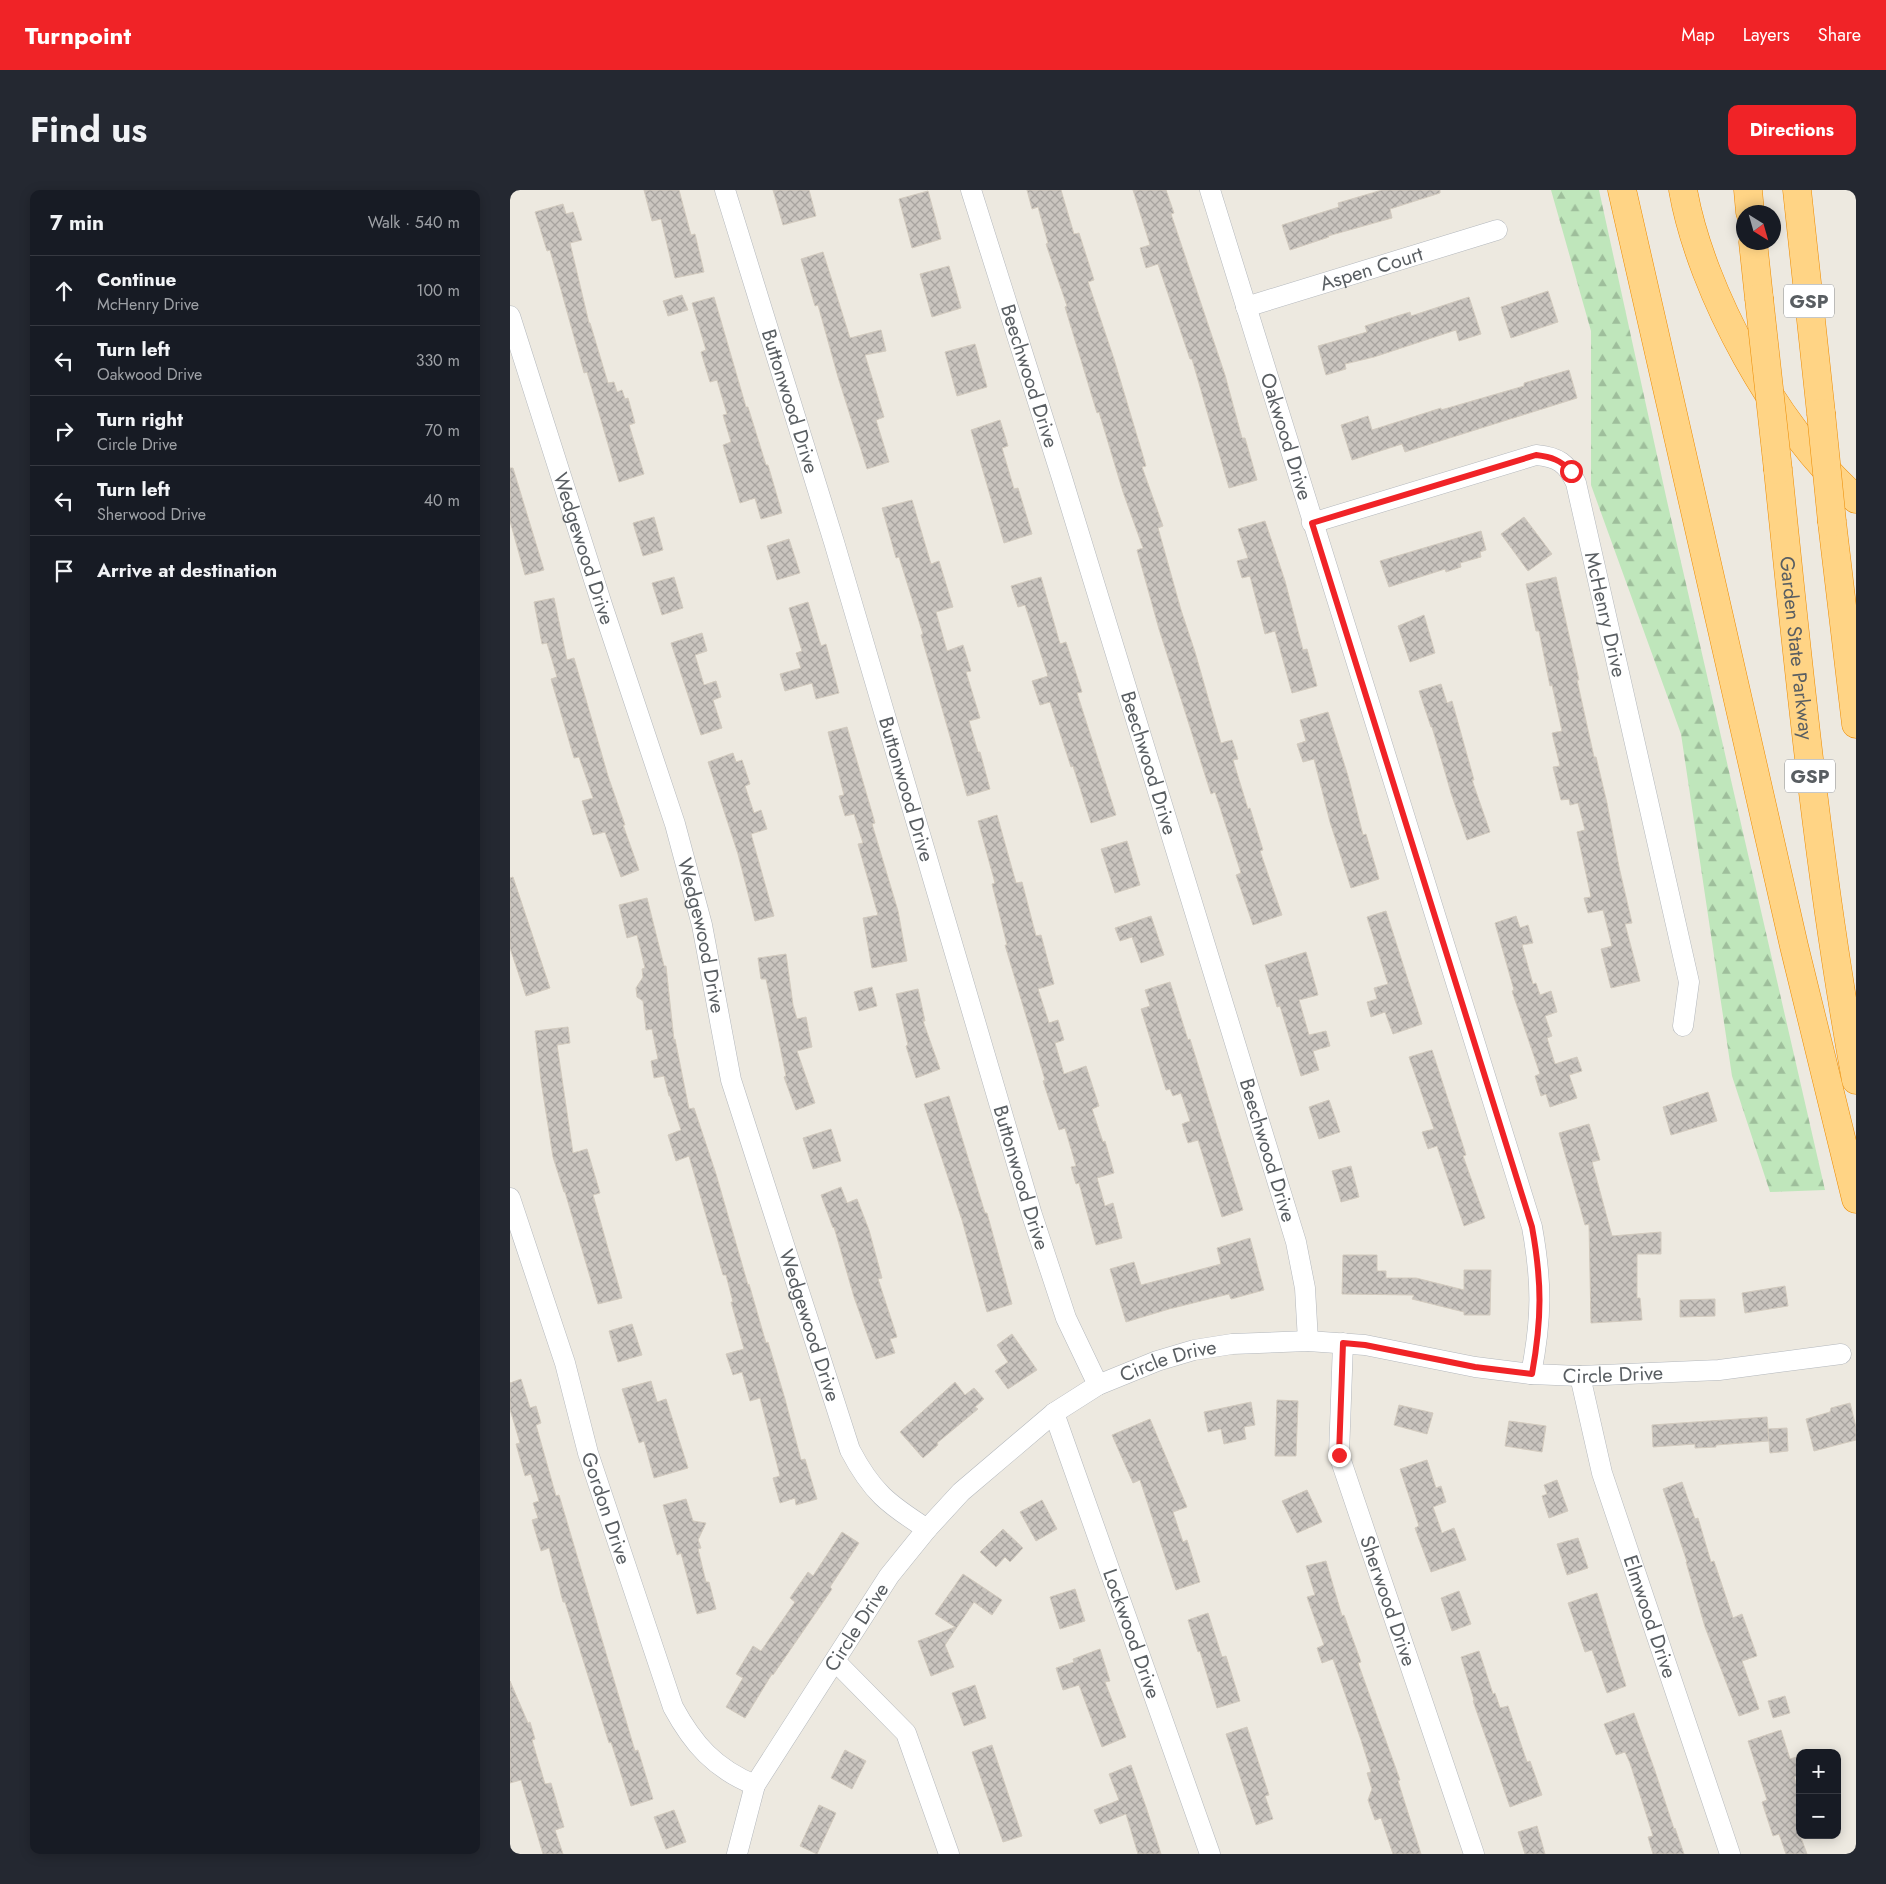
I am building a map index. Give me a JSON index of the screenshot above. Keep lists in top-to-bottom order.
{
  "streets": {
    "highway": ["GSP", "Garden State Parkway"],
    "street": [
      "Aspen Court",
      "Beechwood Drive",
      "Buttonwood Drive",
      "Oakwood Drive",
      "Wedgewood Drive",
      "McHenry Drive",
      "Circle Drive",
      "Gordon Drive",
      "Sherwood Drive",
      "Elmwood Drive",
      "Lockwood Drive"
    ]
  },
  "crossings": [
    ["Aspen Court", "Oakwood Drive"],
    ["Beechwood Drive", "Circle Drive"],
    ["Buttonwood Drive", "Circle Drive"],
    ["Oakwood Drive", "McHenry Drive"],
    ["Oakwood Drive", "Circle Drive"],
    ["Wedgewood Drive", "Circle Drive"],
    ["Circle Drive", "Gordon Drive"],
    ["Circle Drive", "Sherwood Drive"],
    ["Circle Drive", "Elmwood Drive"],
    ["Circle Drive", "Lockwood Drive"]
  ],
  "north": "bottom right",
  "page": {
    "header": "Turnpoint",
    "nav": ["Map", "Layers", "Share"],
    "title": "Find us",
    "buttons": "Directions",
    "heading": ["7 min", "Walk · 540 m"],
    "list": [
      ["Continue", "McHenry Drive", "100 m"],
      ["Turn left", "Oakwood Drive", "330 m"],
      ["Turn right", "Circle Drive", "70 m"],
      ["Turn left", "Sherwood Drive", "40 m"],
      "Arrive at destination"
    ],
    "map_buttons": ["+", "−"]
  }
}
